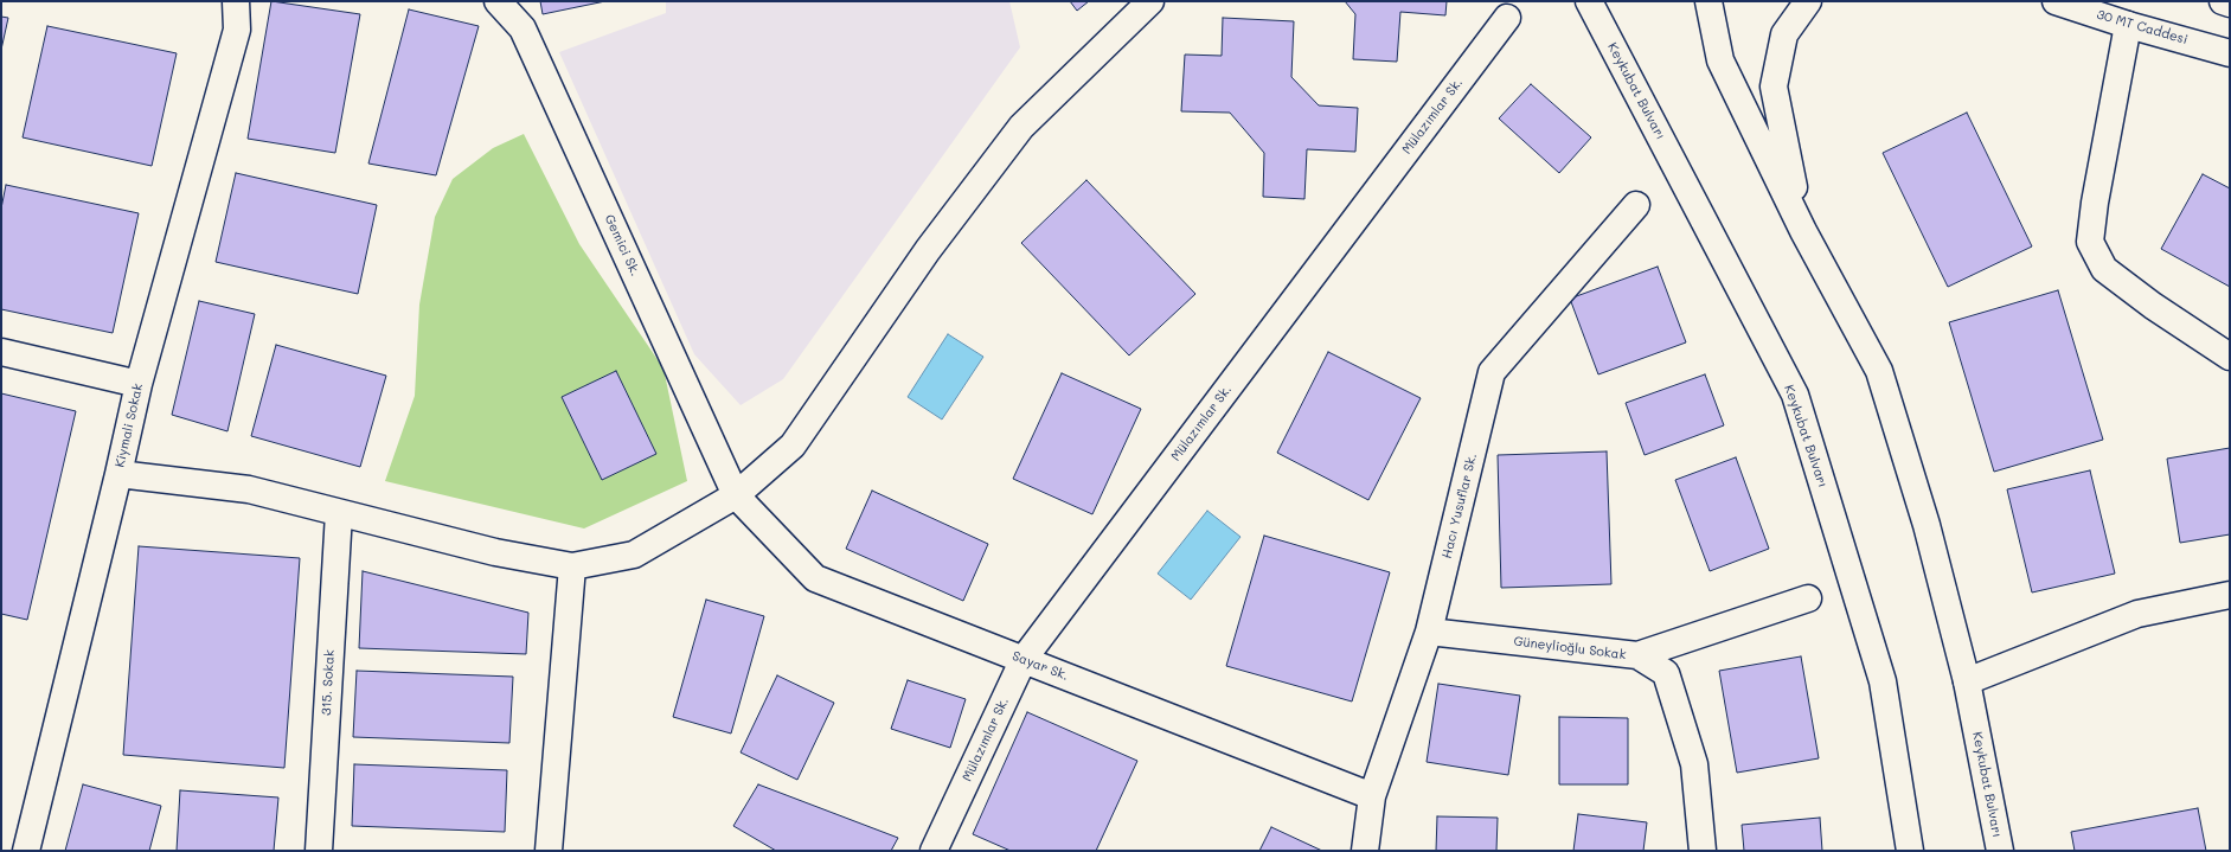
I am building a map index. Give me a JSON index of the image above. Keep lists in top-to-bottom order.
{
  "streets": {
    "main road": [
      "30 MT Caddesi",
      "Keykubat Bulvarı",
      "Mülazımlar Sk.",
      "Gemici Sk.",
      "Kiymali Sokak",
      "Hacı Yusuflar Sk.",
      "Güneylioğlu Sokak",
      "Sayar Sk.",
      "315. Sokak"
    ]
  },
  "crossings": [
    ["Mülazımlar Sk.", "Sayar Sk."],
    ["Gemici Sk.", "Sayar Sk."],
    ["Hacı Yusuflar Sk.", "Güneylioğlu Sokak"],
    ["Hacı Yusuflar Sk.", "Sayar Sk."]
  ]
}
